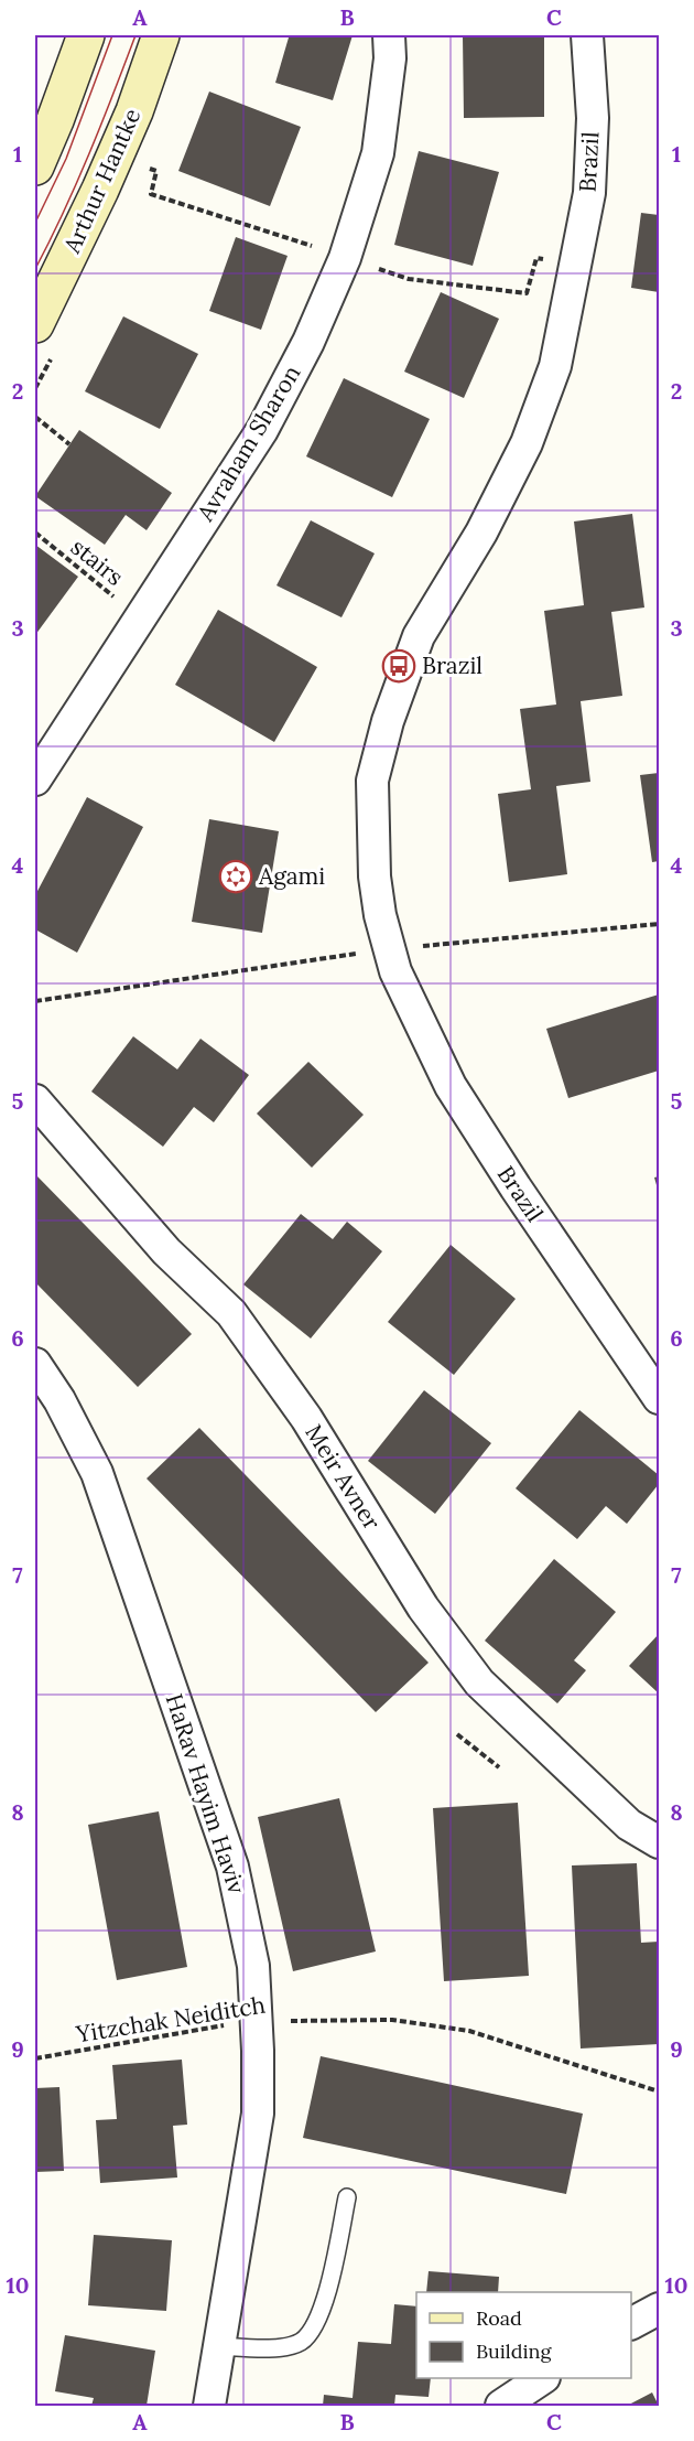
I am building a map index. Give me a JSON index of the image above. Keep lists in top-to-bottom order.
{
  "streets": {
    "main road": ["Arthur Hantke"],
    "street": [
      "Brazil",
      "Avraham Sharon",
      "Meir Avner",
      "HaRav Hayim Haviv"
    ],
    "path": ["stairs", "Yitzchak Neiditch"]
  },
  "crossings": [
    ["Avraham Sharon", "stairs"],
    ["HaRav Hayim Haviv", "Yitzchak Neiditch"]
  ],
  "places": {
    "bus stop": ["Brazil"],
    "synagogue": ["Agami"]
  },
  "legend": ["Road", "Building"],
  "grid": {
    "columns": ["A", "B", "C"],
    "rows": [
      "1",
      "2",
      "3",
      "4",
      "5",
      "6",
      "7",
      "8",
      "9",
      "10"
    ]
  }
}
